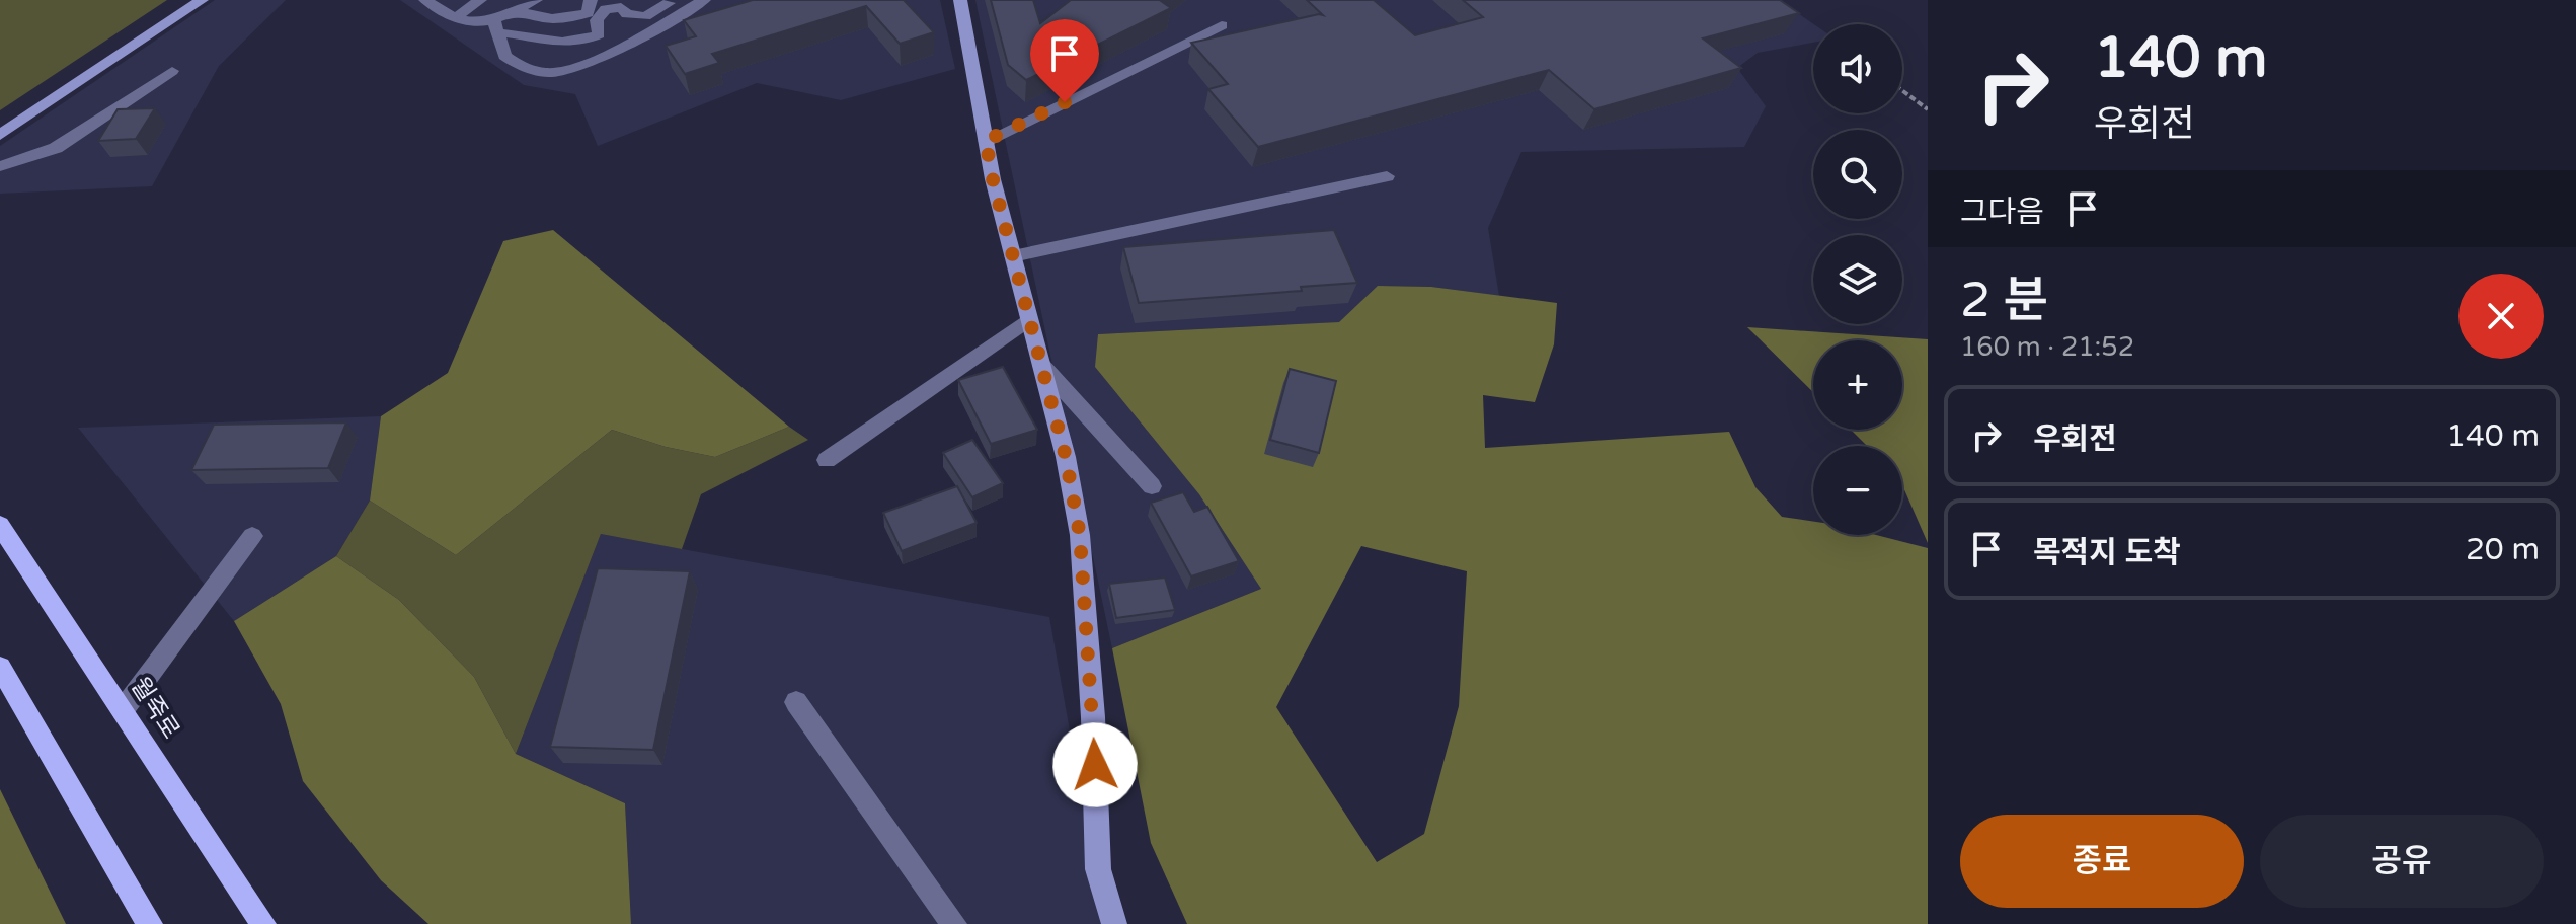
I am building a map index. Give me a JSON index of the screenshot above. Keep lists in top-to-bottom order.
{
  "streets": {
    "main road": ["월죽로"]
  },
  "page": {
    "turn": ["140 m", "우회전"],
    "map_buttons": ["+", "−"],
    "then": "그다음",
    "heading": ["2 분", "160 m · 21:52"],
    "list": [
      {
        "name": "우회전",
        "value": "140 m"
      },
      {
        "name": "목적지 도착",
        "value": "20 m"
      }
    ],
    "buttons": ["종료", "공유"]
  }
}
